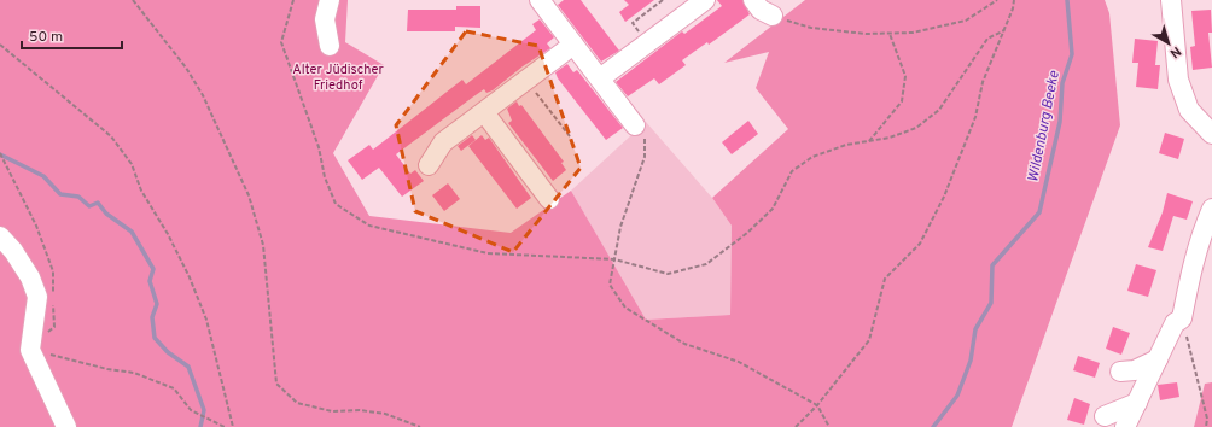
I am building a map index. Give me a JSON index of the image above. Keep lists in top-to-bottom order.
{
  "water": ["Wildenburg Beeke"],
  "parks": ["Alter Jüdischer Friedhof"],
  "scale_bar": "50 m",
  "north": "bottom right"
}
